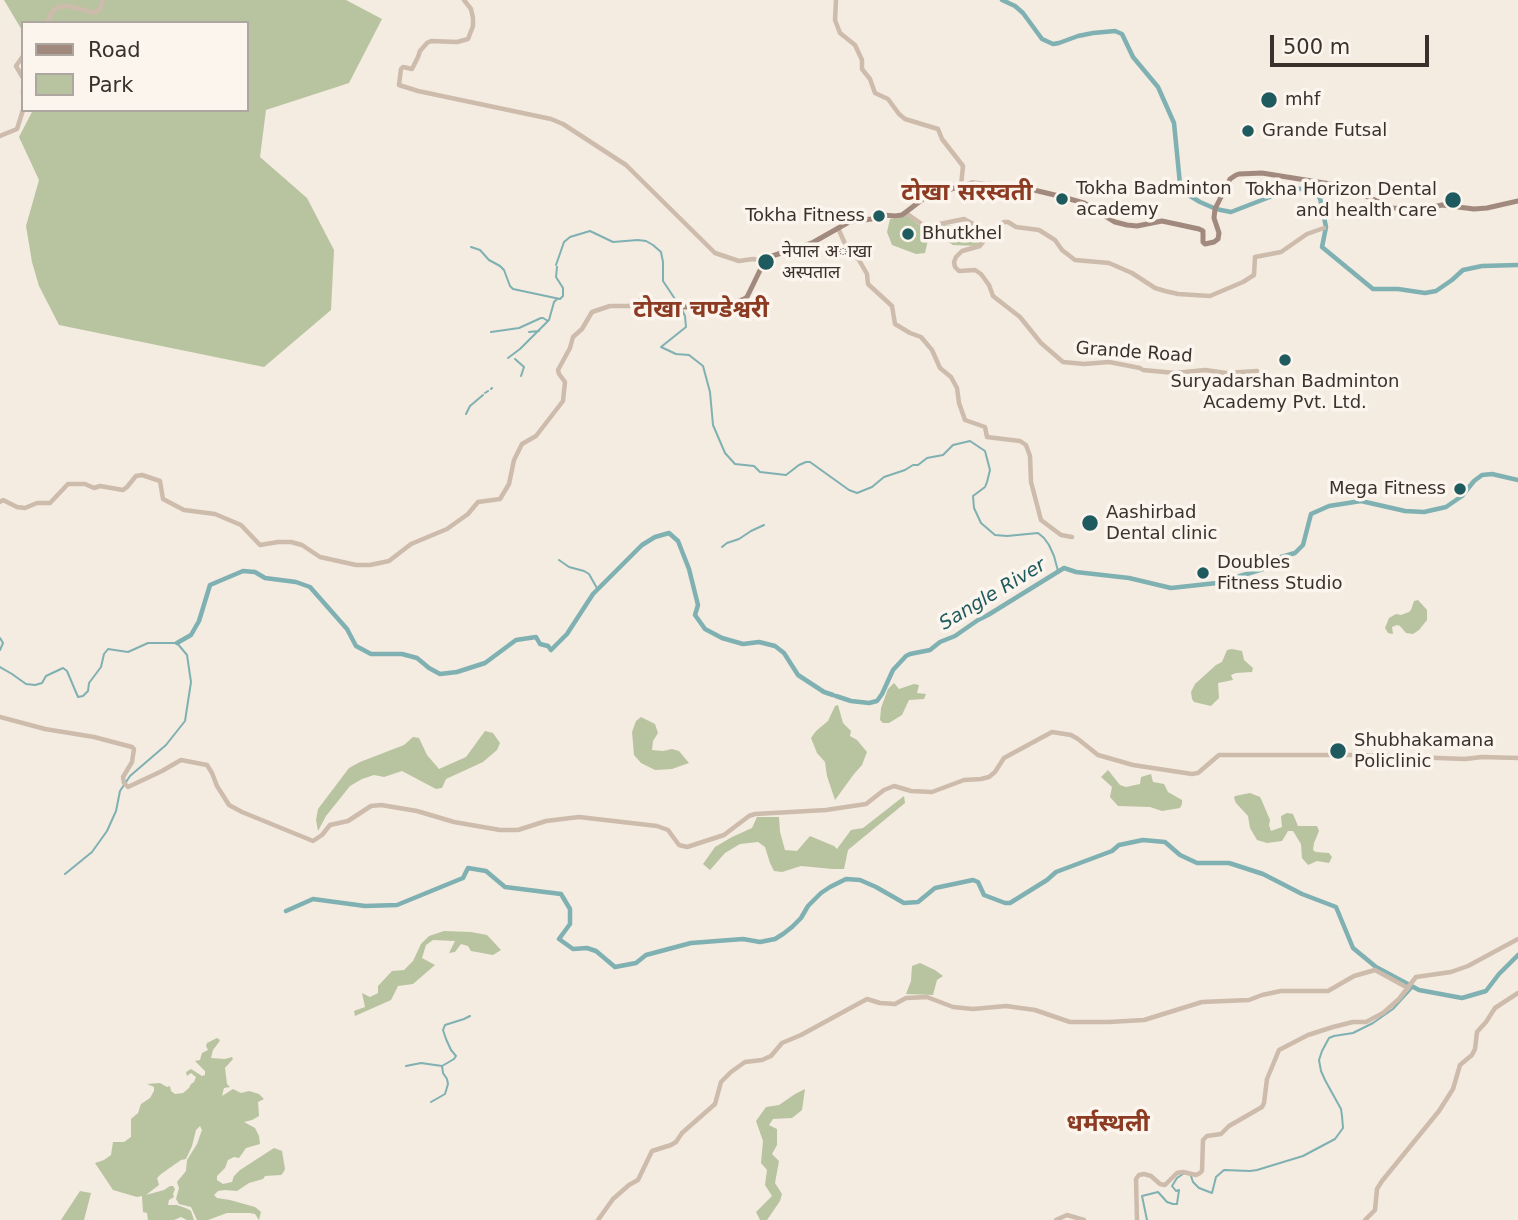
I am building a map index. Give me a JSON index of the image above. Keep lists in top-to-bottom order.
{
  "streets": {
    "street": ["Grande Road"]
  },
  "districts": ["टोखा सरस्वती", "टोखा चण्डेश्वरी", "धर्मस्थली"],
  "water": ["Sangle River"],
  "places": [
    "mhf",
    "Grande Futsal",
    "Tokha Badminton academy",
    "Tokha Horizon Dental and health care",
    "Tokha Fitness",
    "Bhutkhel",
    "नेपाल अाखा अस्पताल",
    "Suryadarshan Badminton Academy Pvt. Ltd.",
    "Mega Fitness",
    "Aashirbad Dental clinic",
    "Doubles Fitness Studio",
    "Shubhakamana Policlinic"
  ],
  "legend": ["Road", "Park"],
  "scale_bar": "500 m"
}
